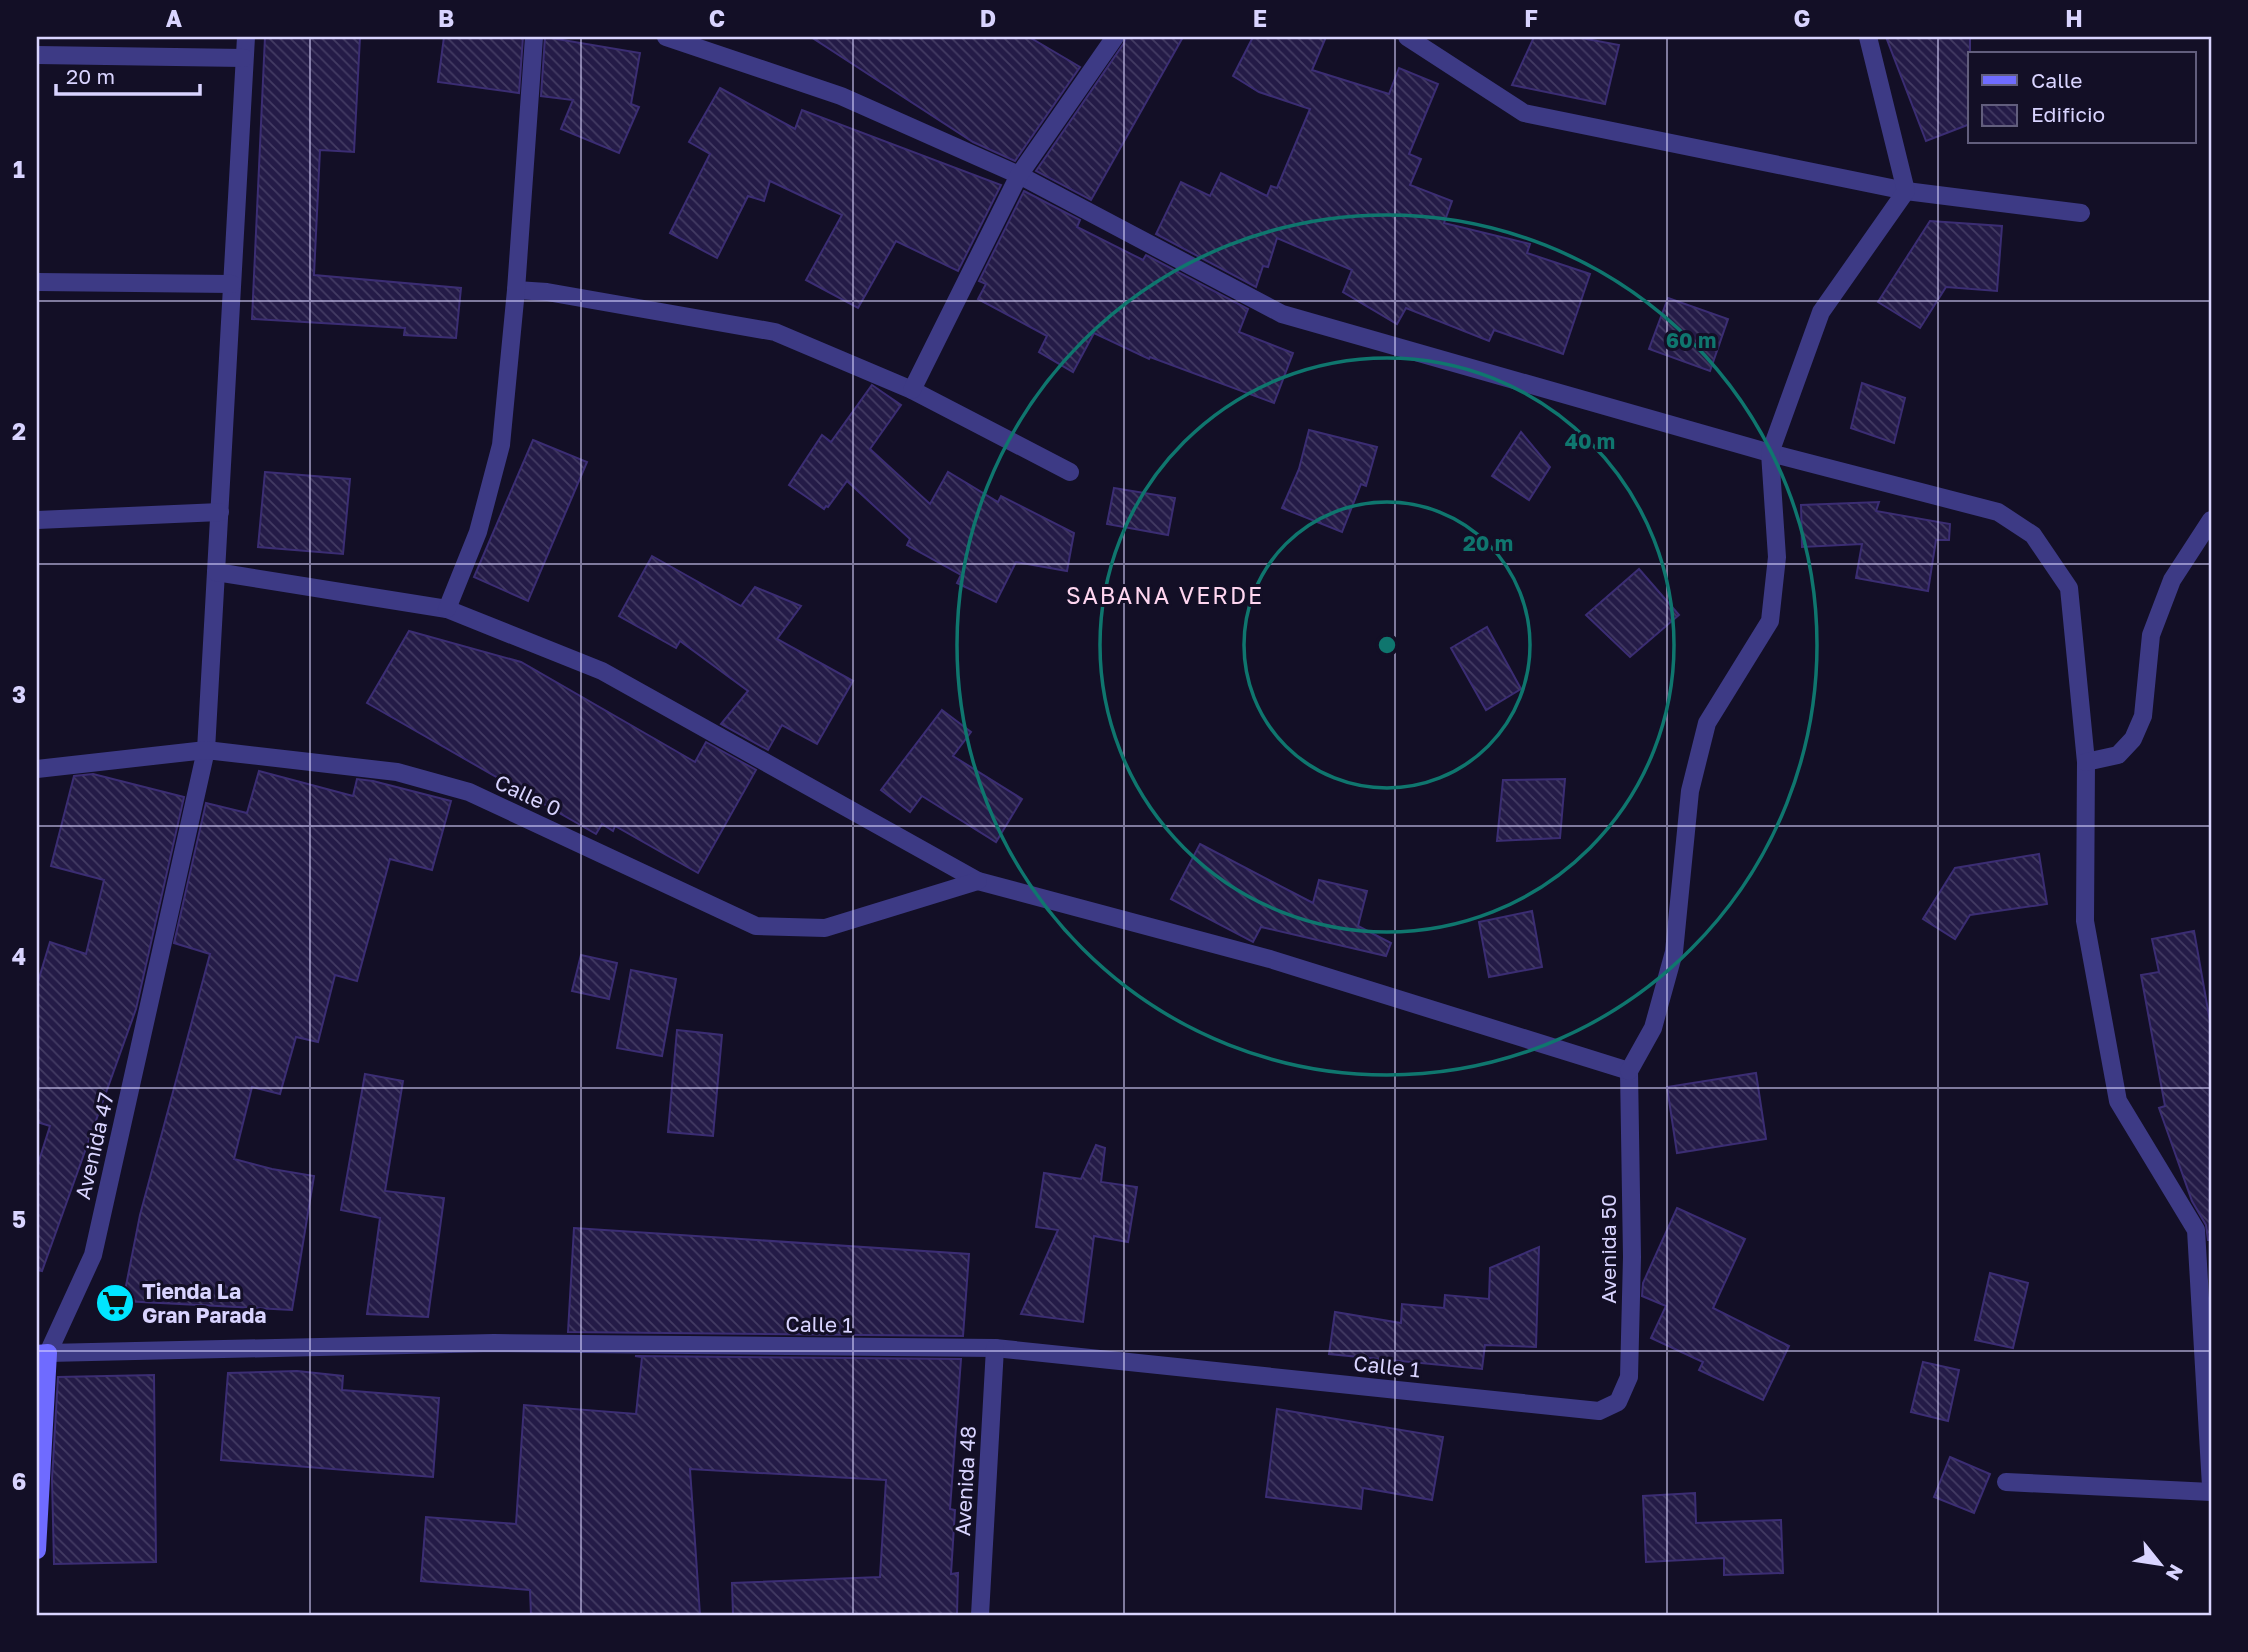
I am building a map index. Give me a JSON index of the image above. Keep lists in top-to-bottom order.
{
  "streets": {
    "street": [
      "Calle 0",
      "Avenida 47",
      "Avenida 50",
      "Calle 1",
      "Avenida 48"
    ]
  },
  "crossings": [
    ["Calle 0", "Avenida 47"],
    ["Avenida 47", "Calle 1"],
    ["Avenida 50", "Calle 1"],
    ["Calle 1", "Avenida 48"]
  ],
  "districts": ["SABANA VERDE"],
  "places": {
    "supermarket": ["Tienda La Gran Parada"]
  },
  "legend": ["Calle", "Edificio"],
  "scale_bar": "20 m",
  "north": "bottom right",
  "grid": {
    "columns": [
      "A",
      "B",
      "C",
      "D",
      "E",
      "F",
      "G",
      "H"
    ],
    "rows": [
      "1",
      "2",
      "3",
      "4",
      "5",
      "6"
    ]
  },
  "rings": ["60 m", "40 m", "20 m"]
}
